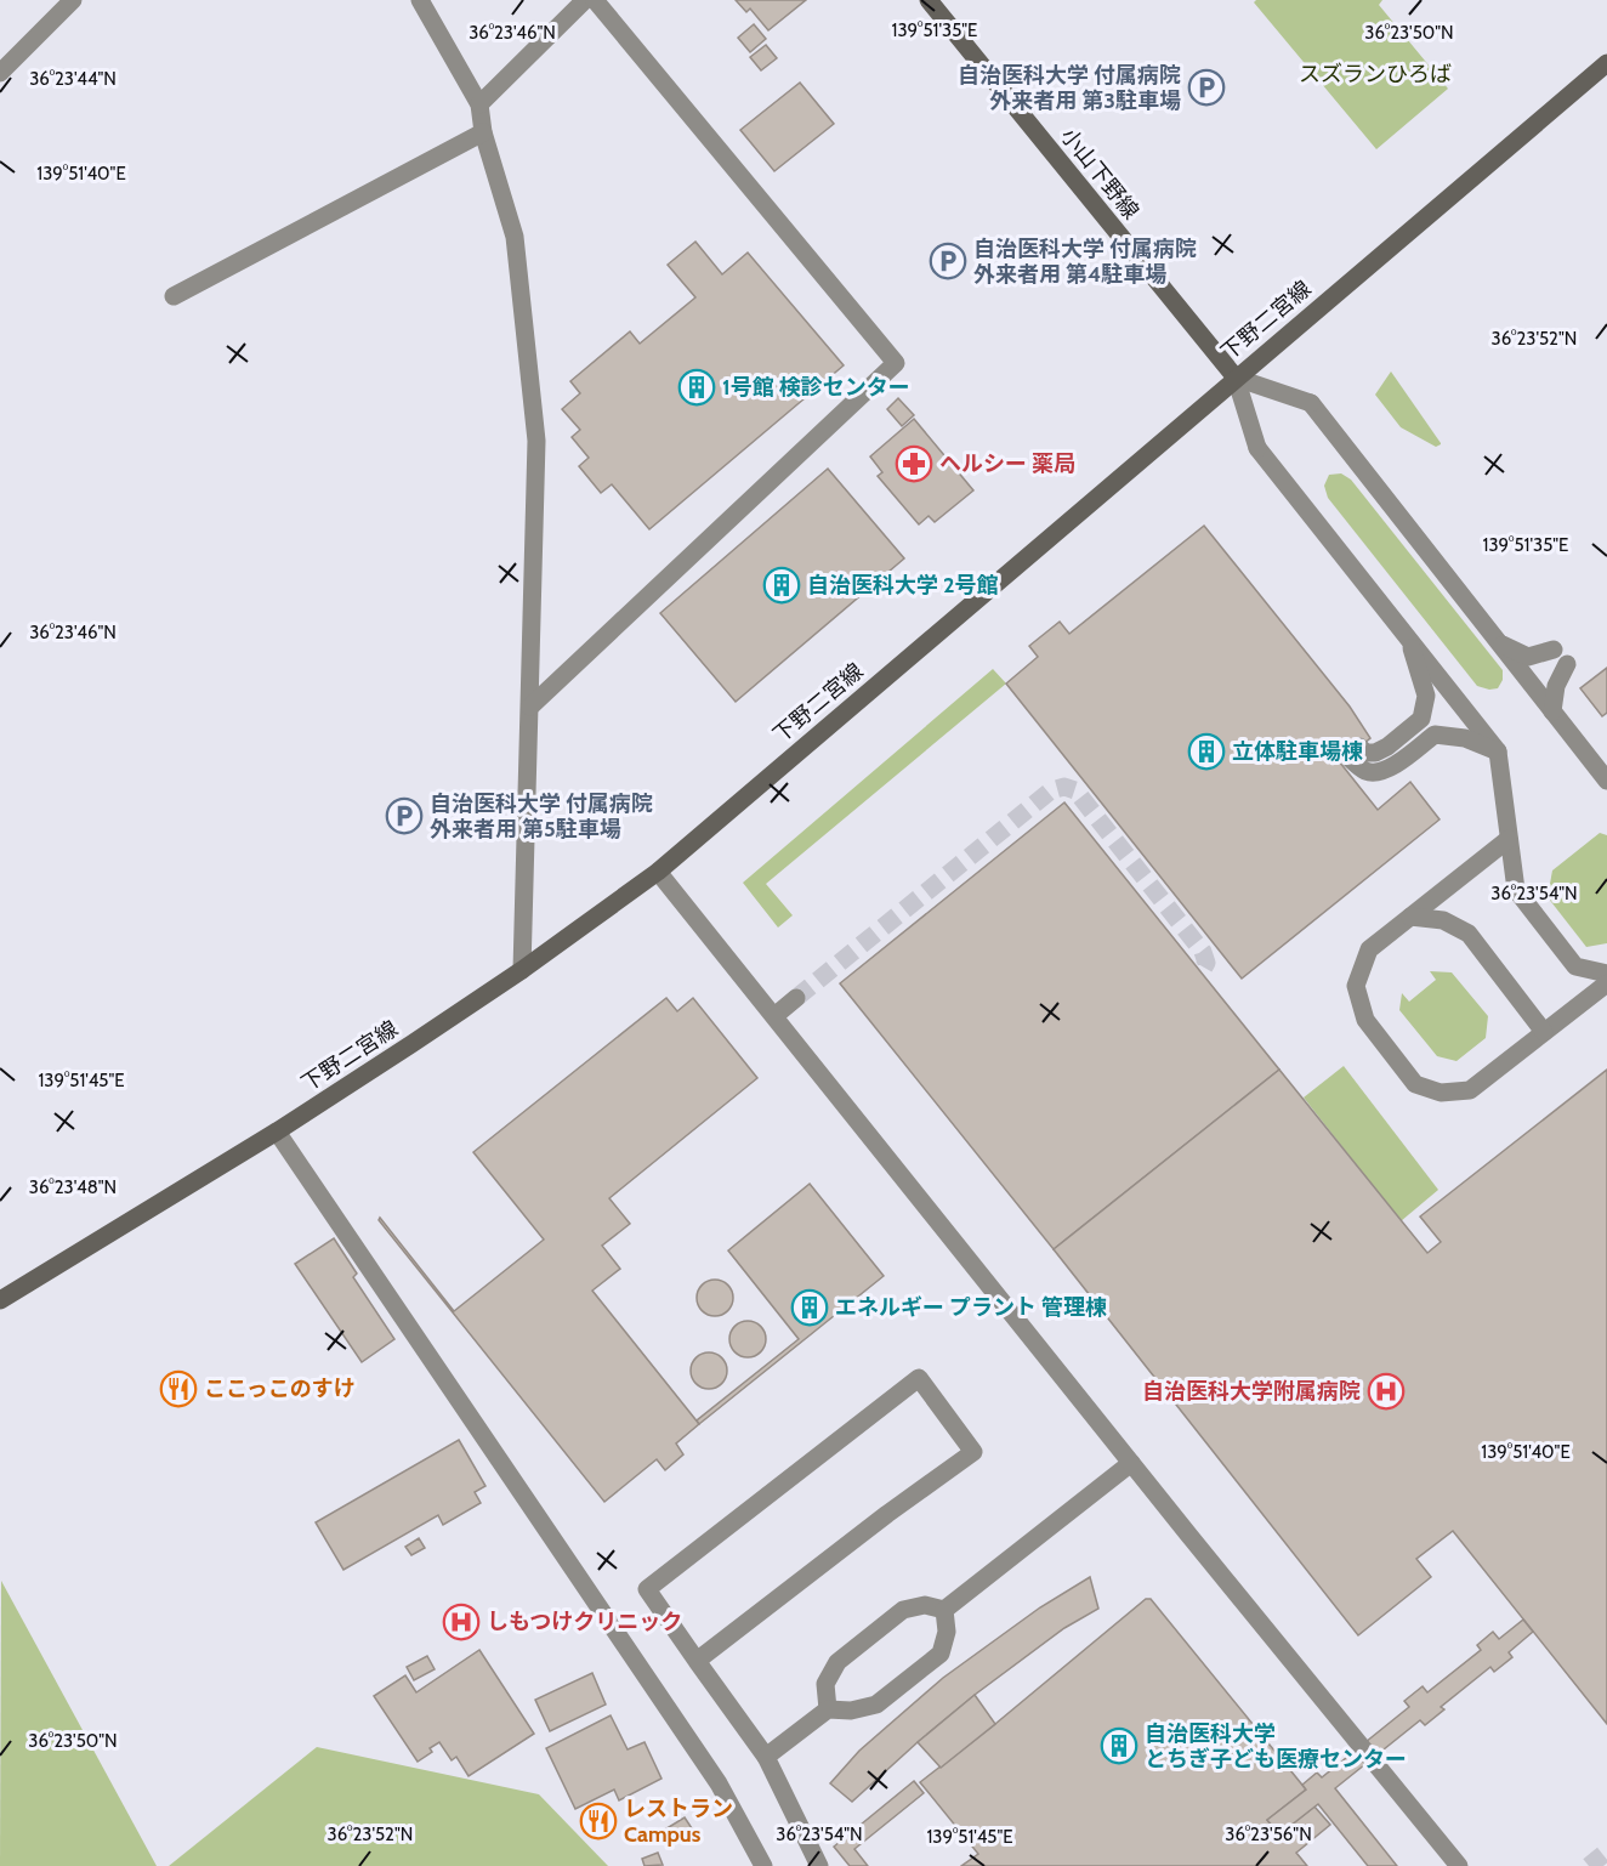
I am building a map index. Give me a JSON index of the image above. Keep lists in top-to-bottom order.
{
  "streets": {
    "main road": ["小山下野線", "下野二宮線"]
  },
  "crossings": [
    ["小山下野線", "下野二宮線"]
  ],
  "parks": ["スズランひろば"],
  "places": {
    "parking": ["自治医科大学 付属病院 外来者用 第3駐車場", "自治医科大学 付属病院 外来者用 第4駐車場", "自治医科大学 付属病院 外来者用 第5駐車場"],
    "building": [
      "1号館 検診センター",
      "自治医科大学 2号館",
      "立体駐車場棟",
      "エネルギー プラント 管理棟",
      "自治医科大学 とちぎ子ども医療センター"
    ],
    "pharmacy": ["ヘルシー 薬局"],
    "restaurant": ["ここっこのすけ", "レストラン Campus"],
    "hospital": ["自治医科大学附属病院", "しもつけクリニック"]
  },
  "coordinates": [
    "139°51'35\"E",
    "36°23'46\"N",
    "36°23'50\"N",
    "36°23'44\"N",
    "139°51'40\"E",
    "36°23'52\"N",
    "36°23'54\"N",
    "139°51'45\"E",
    "36°23'48\"N",
    "36°23'56\"N"
  ]
}
